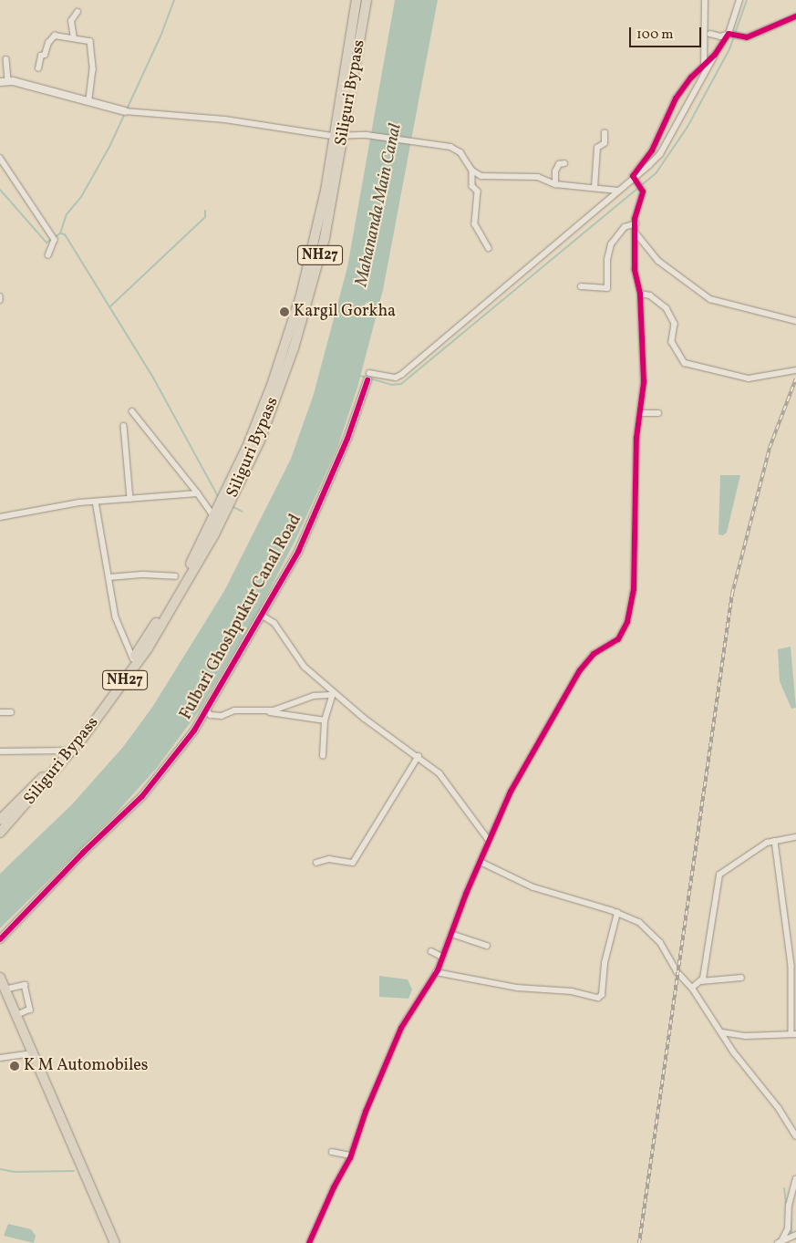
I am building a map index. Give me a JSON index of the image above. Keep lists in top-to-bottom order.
{
  "streets": {
    "highway": ["Siliguri Bypass", "NH27"],
    "street": ["Fulbari Ghoshpukur Canal Road"]
  },
  "crossings": [
    ["Siliguri Bypass", "NH27"]
  ],
  "water": ["Mahananda Main Canal"],
  "places": ["Kargil Gorkha", "K M Automobiles"],
  "scale_bar": "100 m"
}
